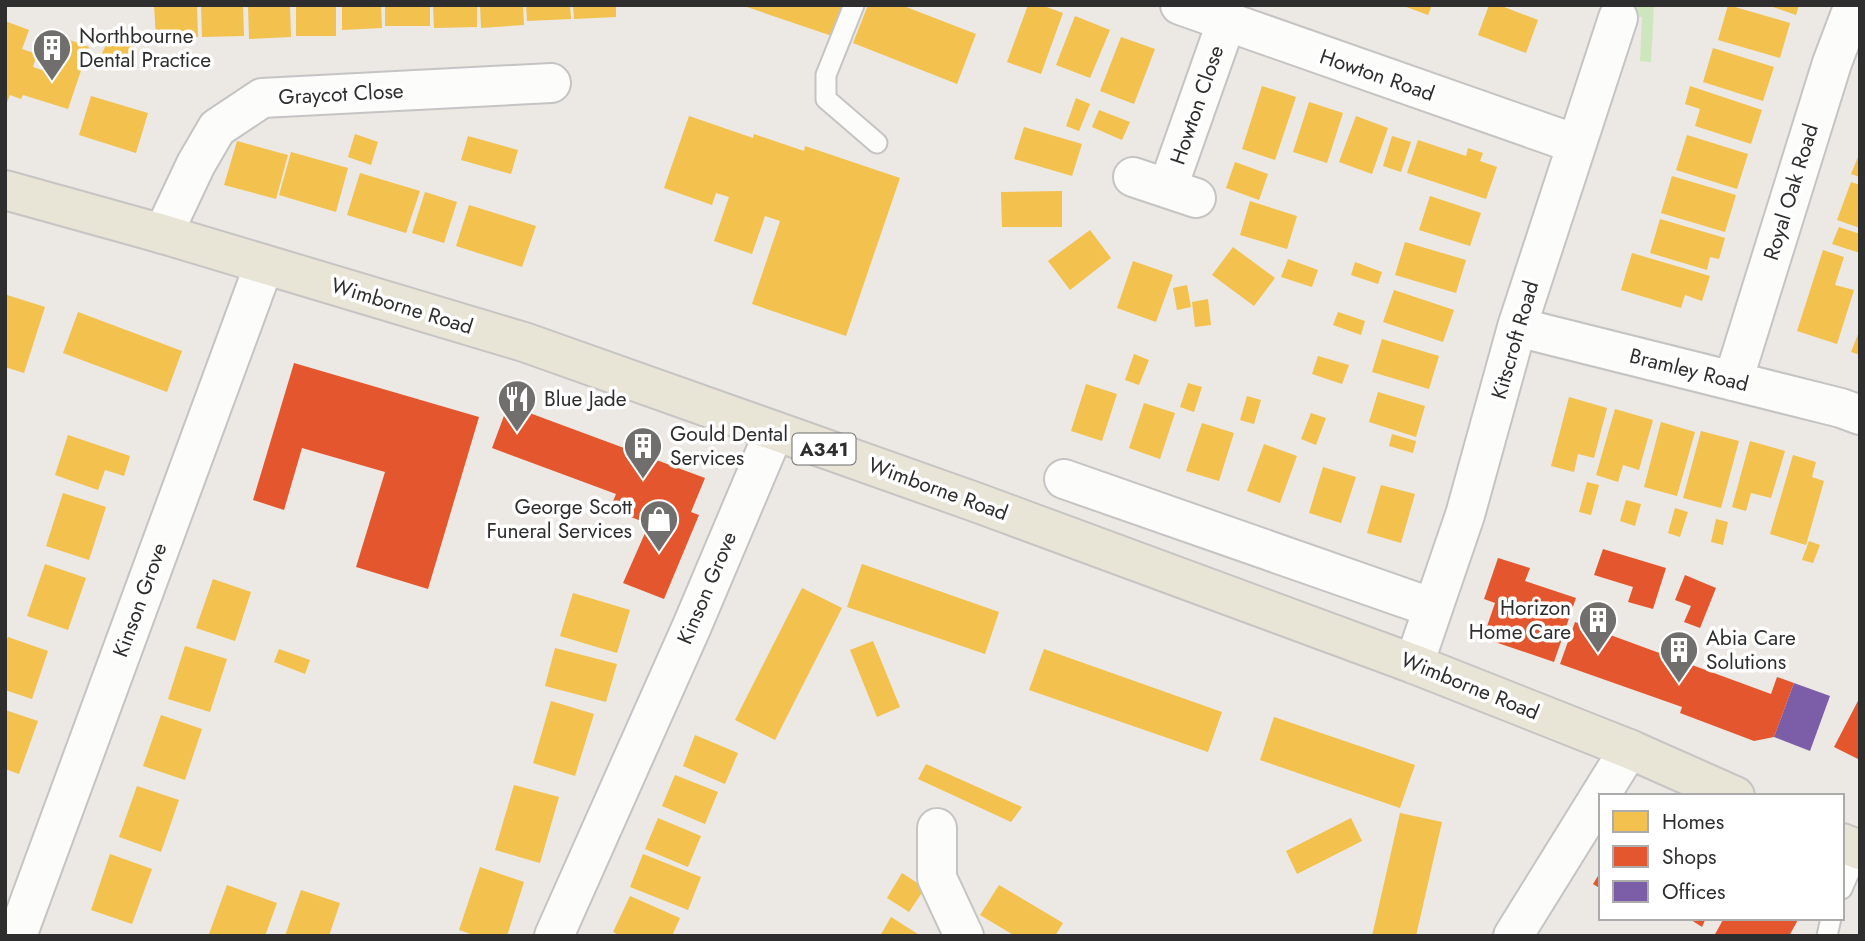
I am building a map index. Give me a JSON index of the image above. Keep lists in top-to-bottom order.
{
  "streets": {
    "main road": ["Wimborne Road", "A341"],
    "street": [
      "Howton Road",
      "Graycot Close",
      "Howton Close",
      "Royal Oak Road",
      "Kitscroft Road",
      "Bramley Road",
      "Kinson Grove"
    ]
  },
  "crossings": [
    ["Howton Road", "Howton Close"],
    ["Howton Road", "Kitscroft Road"],
    ["Graycot Close", "Wimborne Road"],
    ["Royal Oak Road", "Bramley Road"],
    ["Wimborne Road", "Kitscroft Road"],
    ["Wimborne Road", "Kinson Grove"],
    ["Kitscroft Road", "Bramley Road"]
  ],
  "places": {
    "building": [
      "Northbourne Dental Practice",
      "Gould Dental Services",
      "Horizon Home Care",
      "Abia Care Solutions"
    ],
    "restaurant": ["Blue Jade"],
    "shop": ["George Scott Funeral Services"]
  },
  "legend": ["Homes", "Shops", "Offices"]
}
